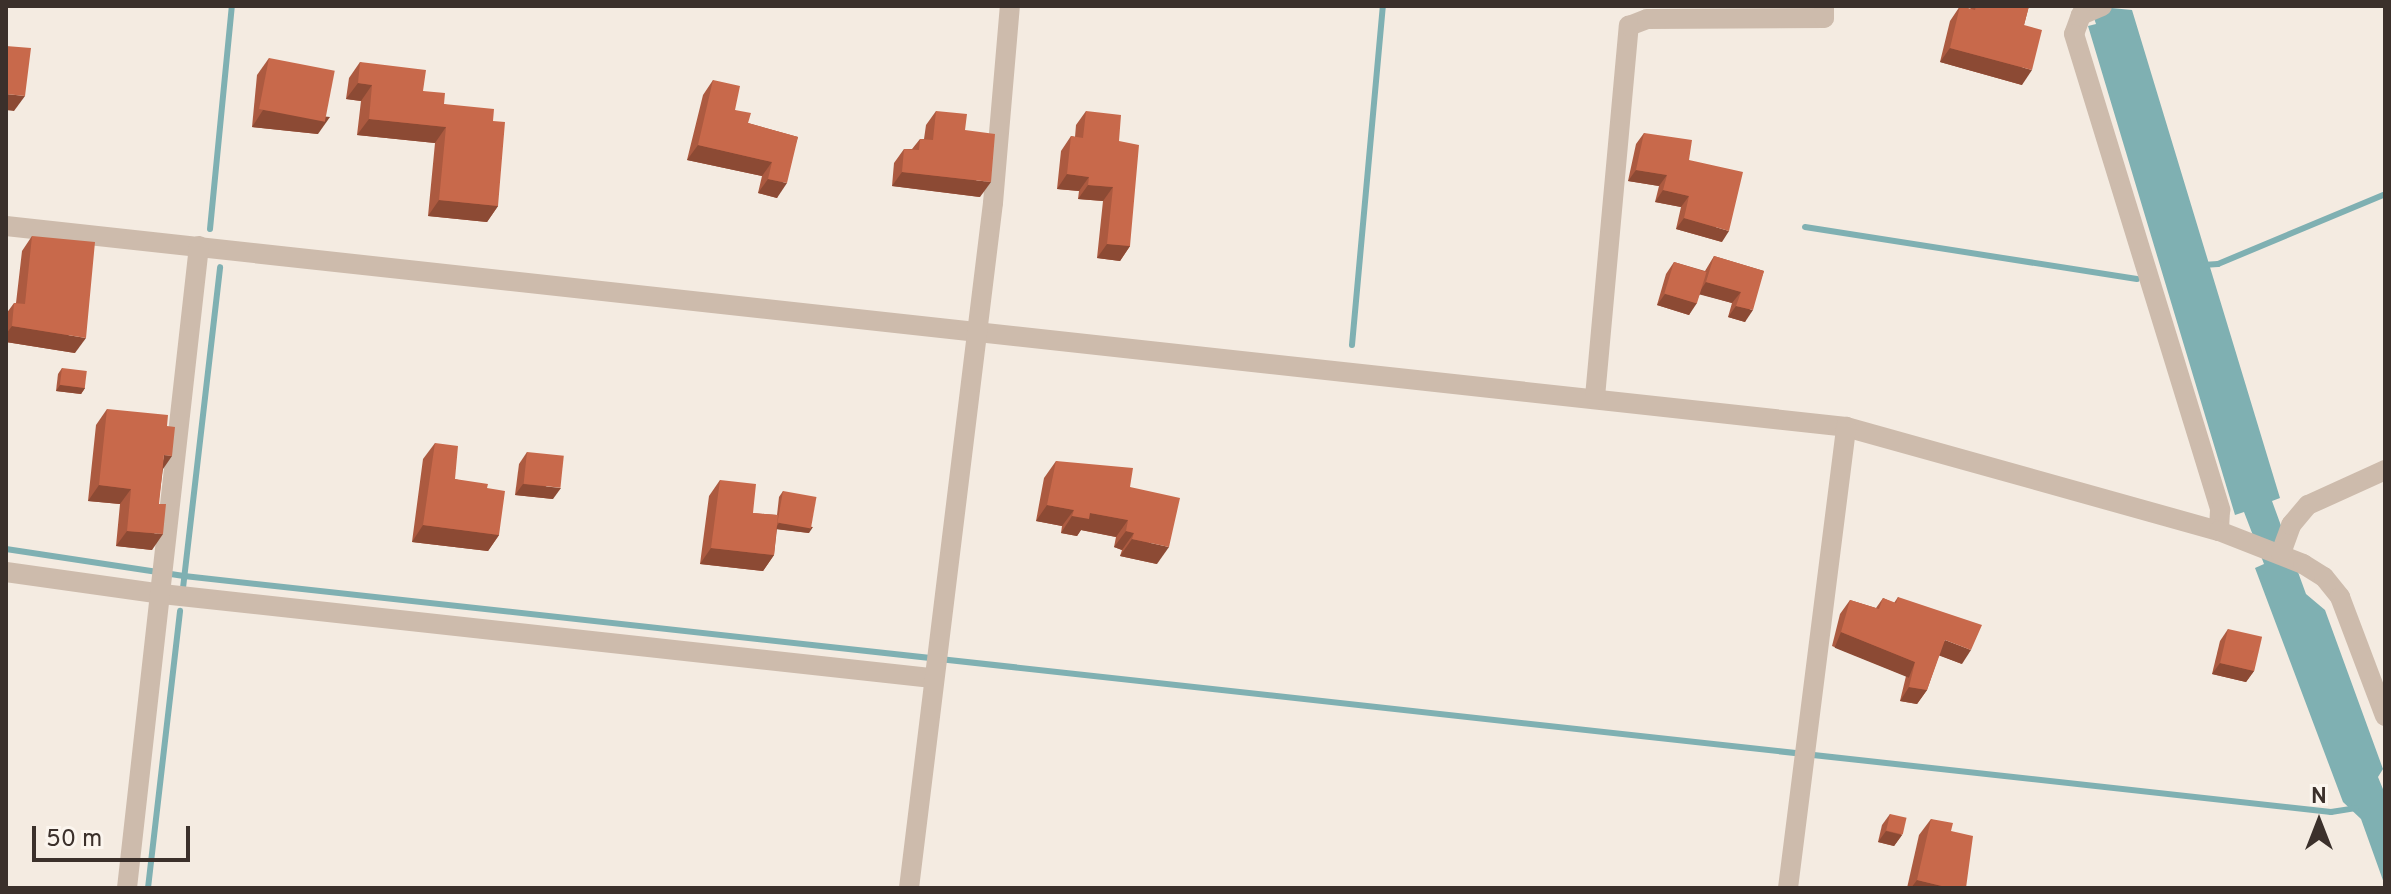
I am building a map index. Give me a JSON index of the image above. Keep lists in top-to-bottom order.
{
  "scale_bar": "50 m",
  "north": "top"
}
